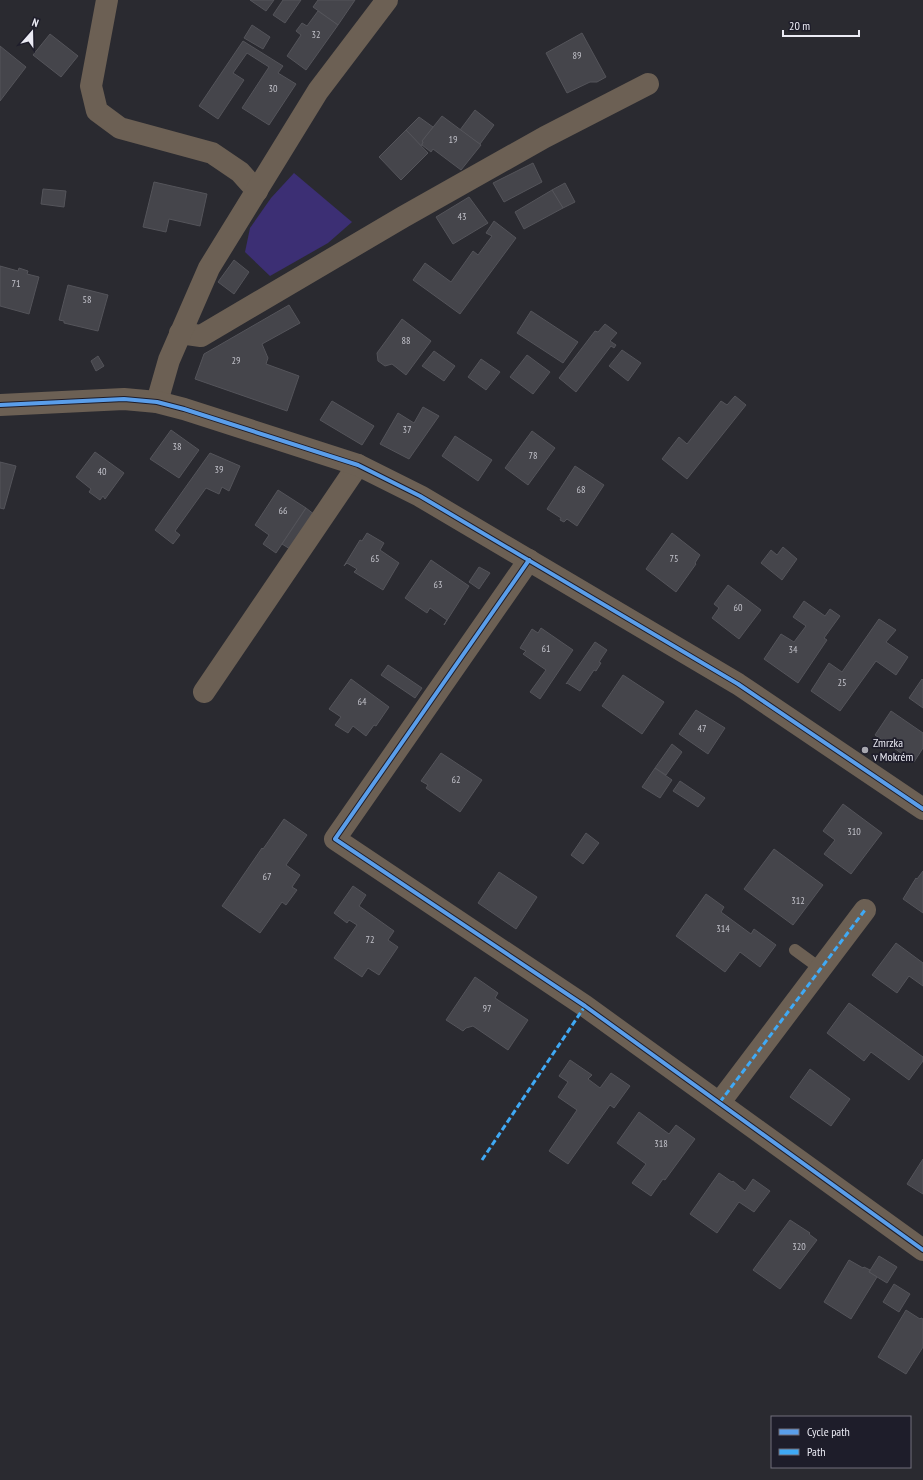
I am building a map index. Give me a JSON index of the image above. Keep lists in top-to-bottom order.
{
  "places": ["Zmrzka v Mokrém"],
  "house_numbers": [
    "32",
    "89",
    "30",
    "19",
    "43",
    "71",
    "58",
    "88",
    "29",
    "37",
    "38",
    "78",
    "39",
    "40",
    "68",
    "66",
    "65",
    "75",
    "63",
    "60",
    "61",
    "34",
    "25",
    "64",
    "47",
    "62",
    "310",
    "67",
    "312",
    "314",
    "72",
    "97",
    "318",
    "320"
  ],
  "legend": ["Cycle path", "Path"],
  "scale_bar": "20 m",
  "north": "top"
}
